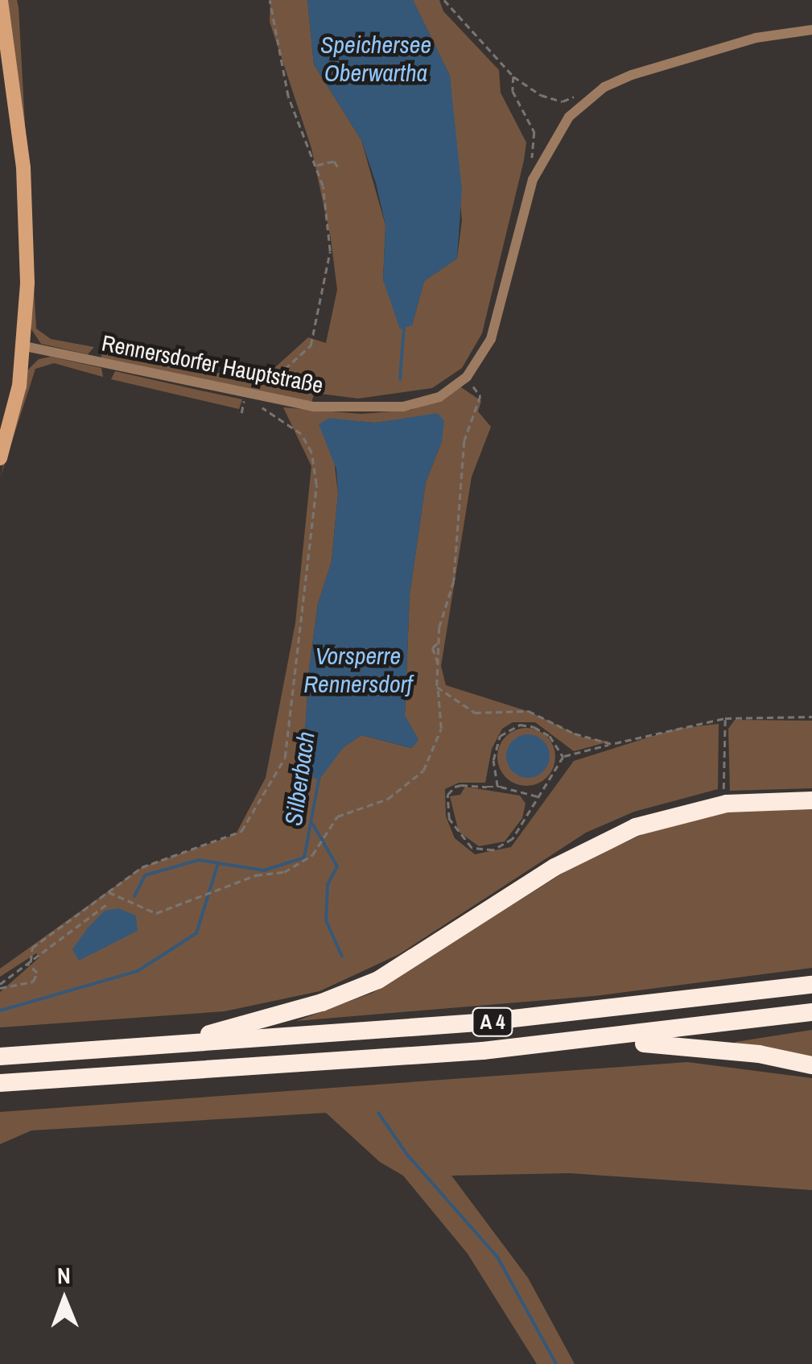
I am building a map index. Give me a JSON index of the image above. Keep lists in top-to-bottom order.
{
  "streets": {
    "highway": ["A 4"],
    "street": ["Rennersdorfer Hauptstraße"]
  },
  "water": ["Speichersee Oberwartha", "Vorsperre Rennersdorf", "Silberbach"],
  "north": "top"
}
